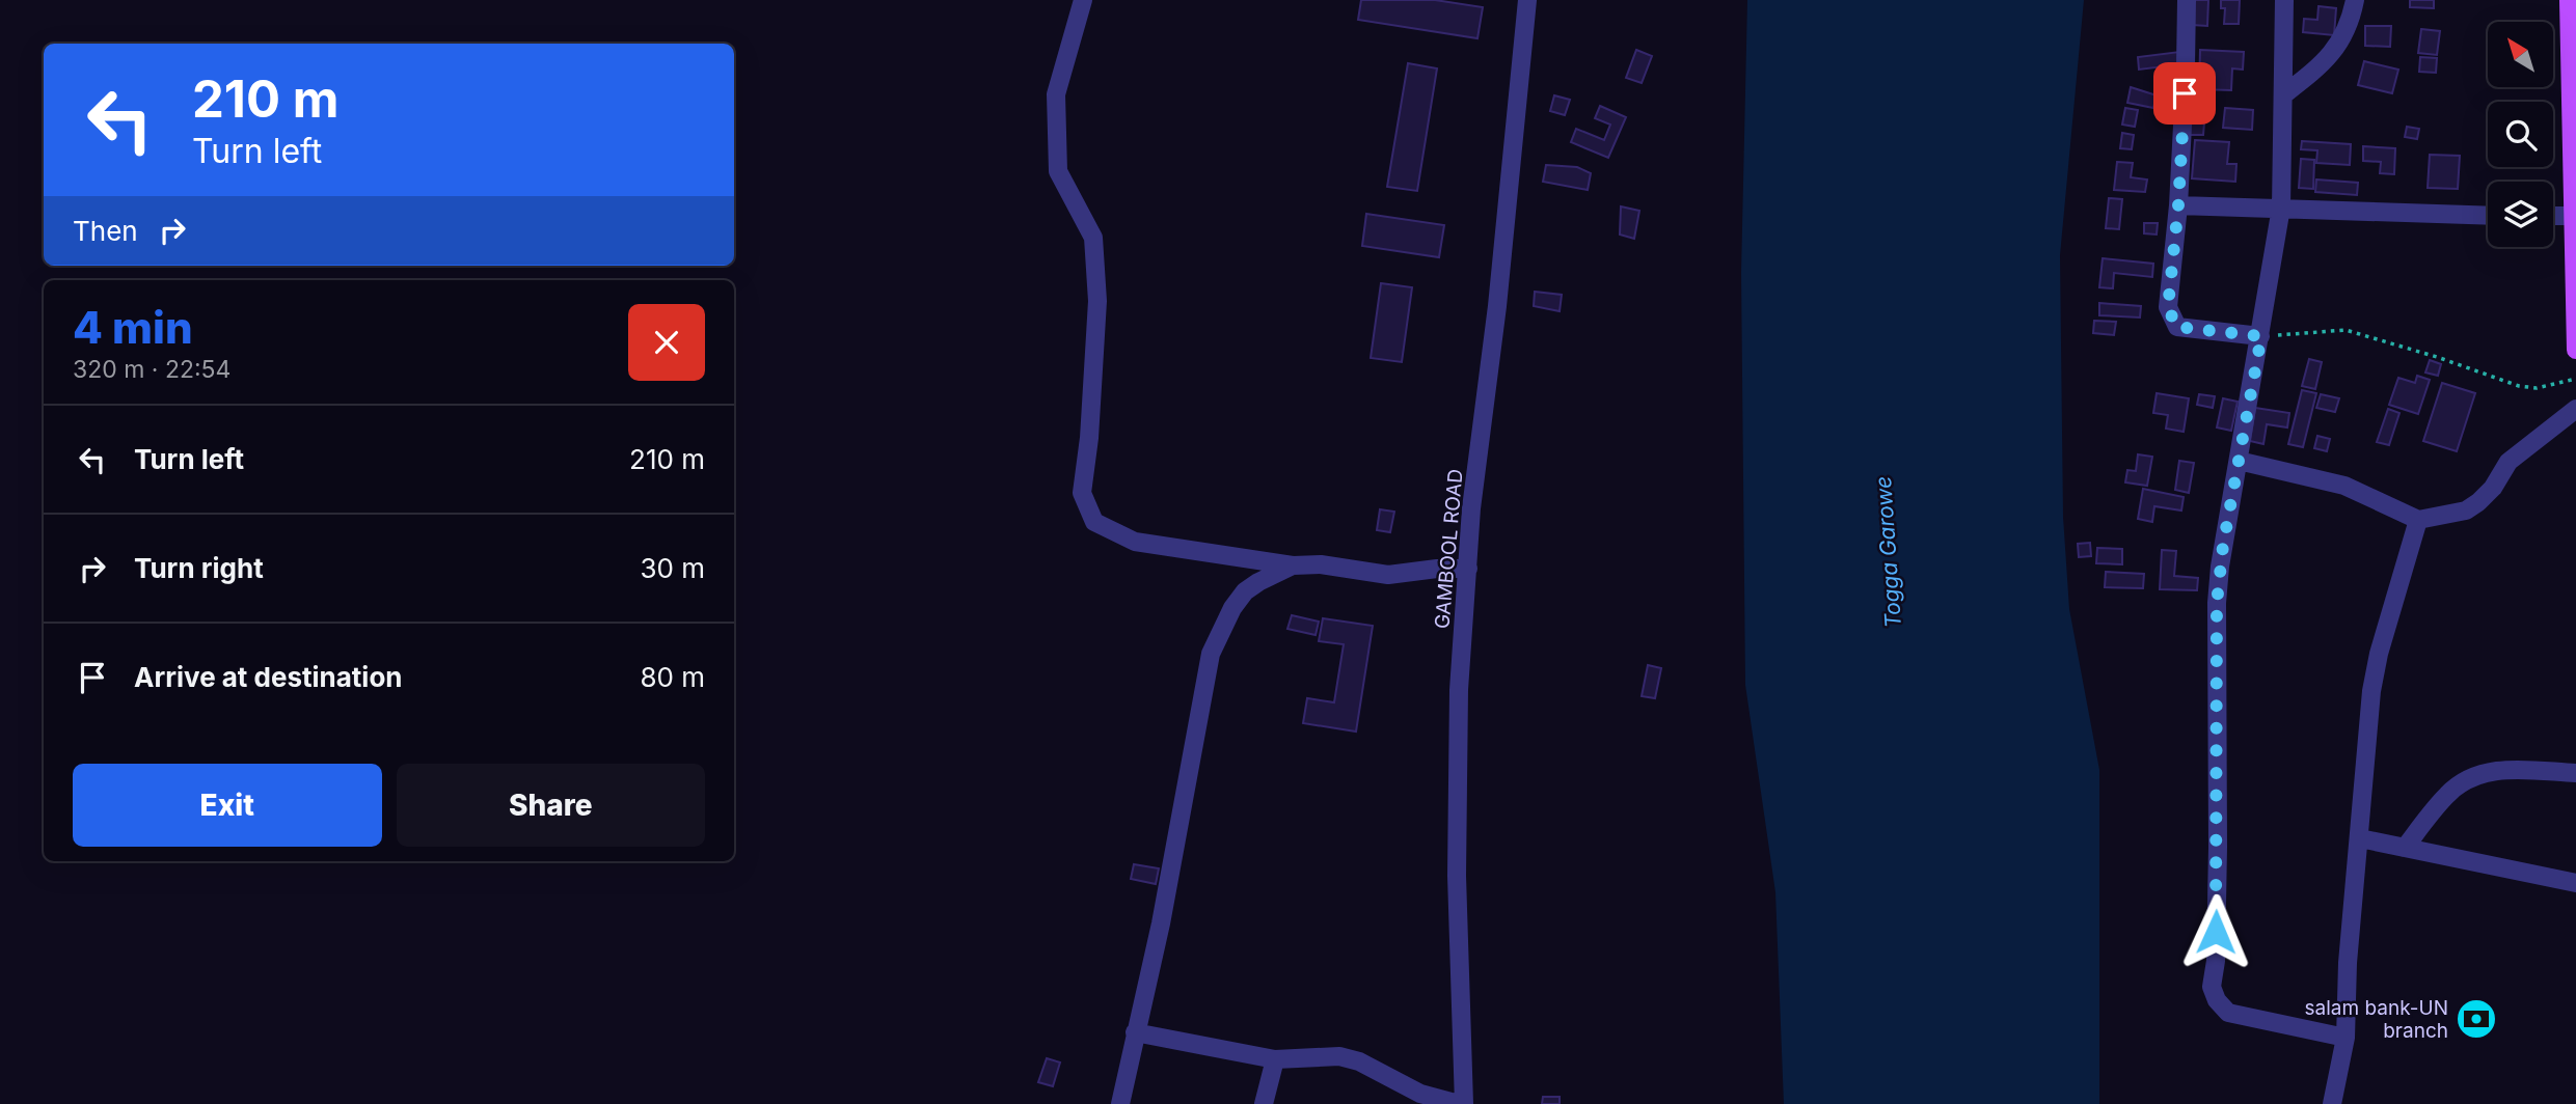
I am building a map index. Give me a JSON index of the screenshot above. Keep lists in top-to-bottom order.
{
  "streets": {
    "street": ["GAMBOOL ROAD"]
  },
  "water": ["Togga Garowe"],
  "places": {
    "bank": ["salam bank-UN branch"]
  },
  "north": "top left",
  "page": {
    "turn": ["210 m", "Turn left"],
    "then": "Then",
    "heading": ["4 min", "320 m · 22:54"],
    "list": [
      {
        "name": "Turn left",
        "value": "210 m"
      },
      {
        "name": "Turn right",
        "value": "30 m"
      },
      {
        "name": "Arrive at destination",
        "value": "80 m"
      }
    ],
    "buttons": ["Exit", "Share"]
  }
}
